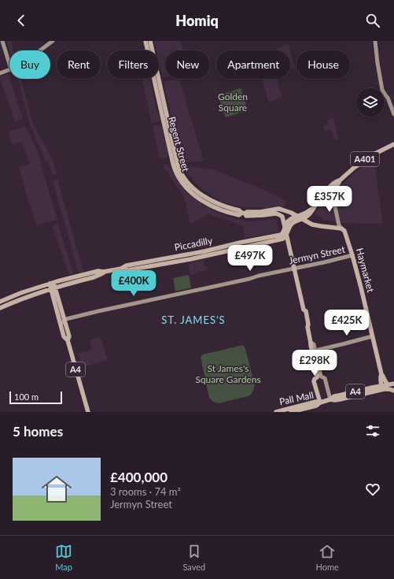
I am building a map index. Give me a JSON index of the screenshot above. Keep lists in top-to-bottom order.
{
  "streets": {
    "main road": [
      "Regent Street",
      "A401",
      "Piccadilly",
      "Haymarket",
      "A4",
      "Pall Mall"
    ],
    "street": ["Jermyn Street"]
  },
  "crossings": [
    ["Regent Street", "A401"],
    ["Regent Street", "Piccadilly"],
    ["Regent Street", "Haymarket"],
    ["A401", "Piccadilly"],
    ["Piccadilly", "A4"],
    ["Jermyn Street", "Haymarket"],
    ["Jermyn Street", "A4"],
    ["Haymarket", "A4"],
    ["Haymarket", "Pall Mall"],
    ["A4", "Pall Mall"]
  ],
  "districts": ["ST. JAMES'S"],
  "parks": ["Golden Square", "St James's Square Gardens"],
  "scale_bar": "100 m",
  "page": {
    "header": "Homiq",
    "chip": [
      "Buy",
      "Rent",
      "Filters",
      "New",
      "Apartment",
      "House"
    ],
    "price": [
      "£357K",
      "£497K",
      "£400K",
      "£425K",
      "£298K"
    ],
    "scale": "100 m",
    "heading": "5 homes",
    "list": [
      {
        "name": "£400,000",
        "note": "3 rooms · 74 m² · Jermyn Street"
      }
    ],
    "tabs": ["Map", "Saved", "Home"]
  }
}
